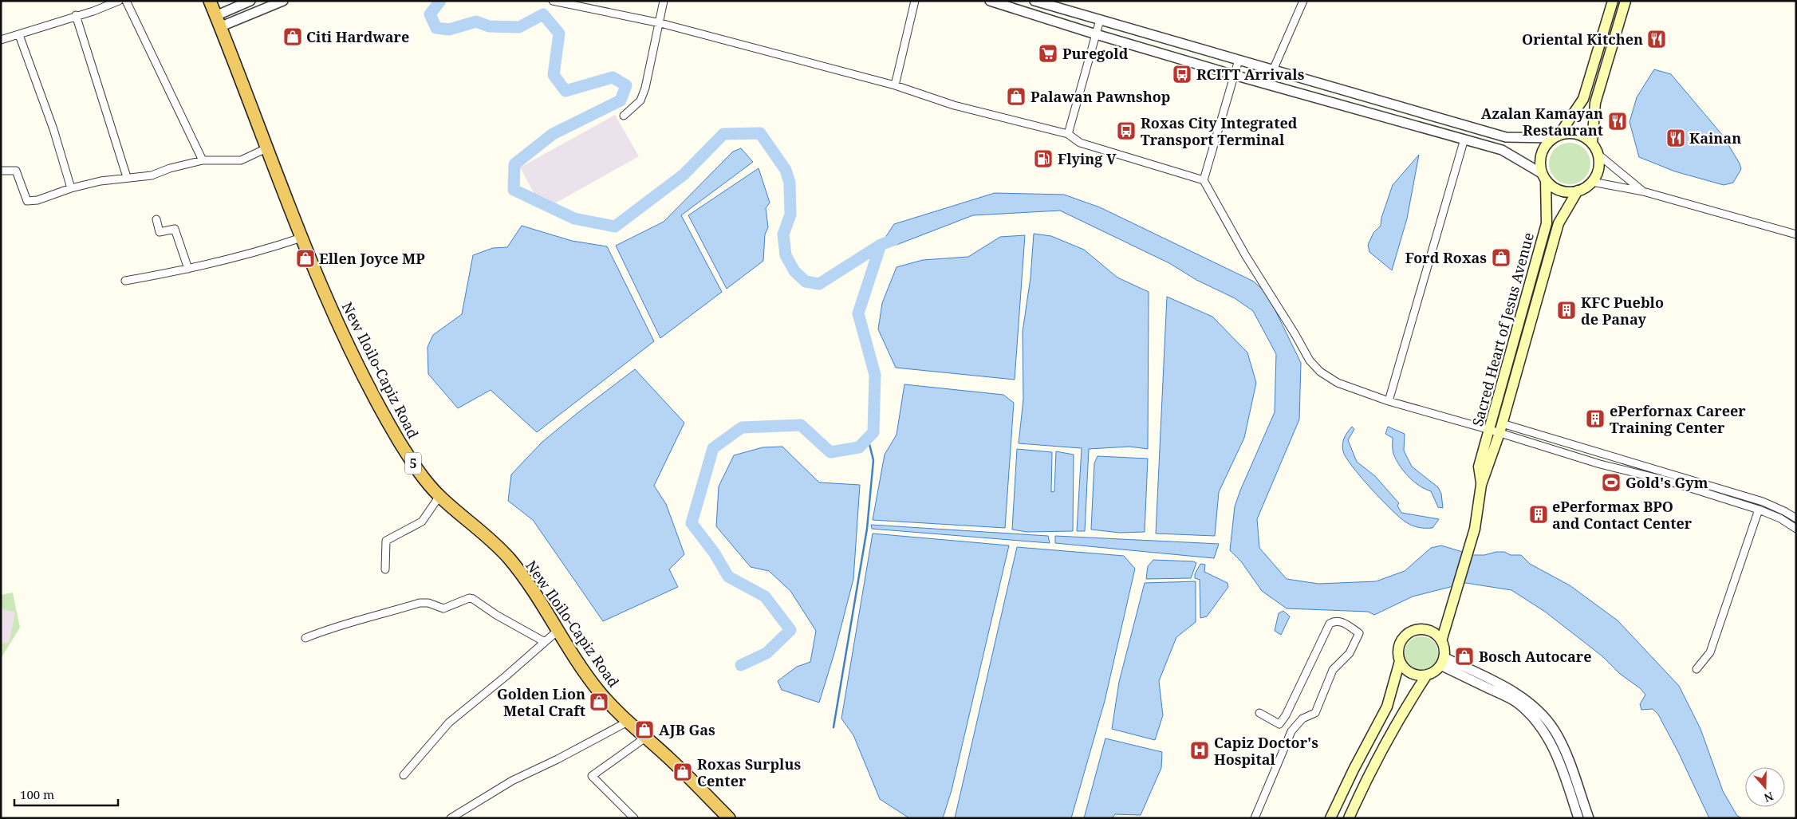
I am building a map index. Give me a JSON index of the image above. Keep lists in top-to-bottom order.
{
  "streets": {
    "highway": ["New Iloilo-Capiz Road", "5"],
    "main road": ["Sacred Heart of Jesus Avenue"]
  },
  "places": {
    "shop": [
      "Citi Hardware",
      "Palawan Pawnshop",
      "Ford Roxas",
      "Ellen Joyce MP",
      "Bosch Autocare",
      "Golden Lion Metal Craft",
      "AJB Gas",
      "Roxas Surplus Center"
    ],
    "restaurant": ["Oriental Kitchen", "Azalan Kamayan Restaurant", "Kainan"],
    "supermarket": ["Puregold"],
    "bus stop": ["RCITT Arrivals", "Roxas City Integrated Transport Terminal"],
    "fuel station": ["Flying V"],
    "building": ["KFC Pueblo de Panay", "ePerfornax Career Training Center", "ePerformax BPO and Contact Center"],
    "sports": ["Gold's Gym"],
    "hospital": ["Capiz Doctor's Hospital"]
  },
  "scale_bar": "100 m",
  "north": "bottom"
}
